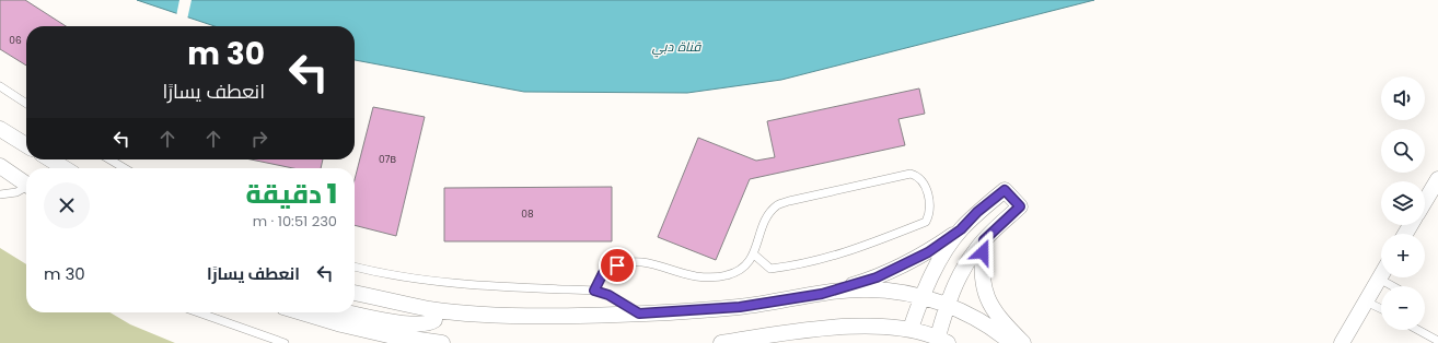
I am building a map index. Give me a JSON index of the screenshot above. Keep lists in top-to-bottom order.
{
  "water": ["قناة دبي"],
  "house_numbers": ["06", "07B", "08"],
  "page": {
    "turn": ["30 m", "انعطف يسارًا"],
    "map_buttons": ["+", "−"],
    "heading": ["1 دقيقة", "230 m · 10:51"],
    "list": [
      {
        "name": "انعطف يسارًا",
        "value": "30 m"
      }
    ]
  }
}
